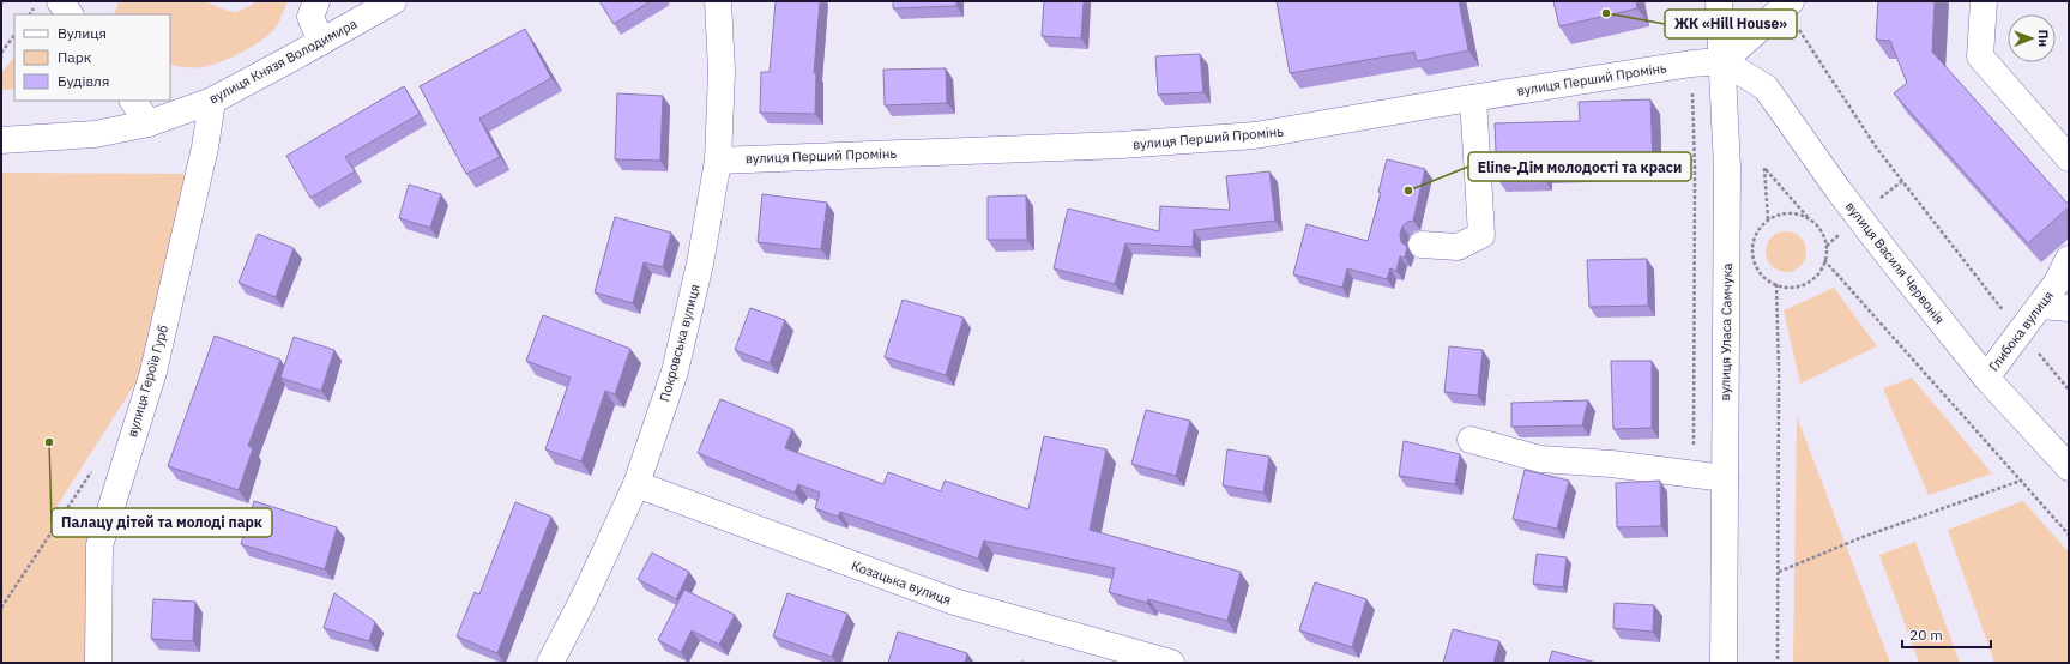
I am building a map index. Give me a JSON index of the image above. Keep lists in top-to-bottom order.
{
  "streets": {
    "street": [
      "вулиця Князя Володимира",
      "вулиця Перший Промінь",
      "вулиця Василя Червонія",
      "Глибока вулиця",
      "вулиця Уласа Самчука",
      "Покровська вулиця",
      "вулиця Героїв Гурб",
      "Козацька вулиця"
    ]
  },
  "crossings": [
    ["вулиця Князя Володимира", "вулиця Героїв Гурб"],
    ["вулиця Перший Промінь", "вулиця Василя Червонія"],
    ["вулиця Перший Промінь", "вулиця Уласа Самчука"],
    ["вулиця Перший Промінь", "Покровська вулиця"],
    ["вулиця Василя Червонія", "Глибока вулиця"],
    ["вулиця Василя Червонія", "вулиця Уласа Самчука"],
    ["Покровська вулиця", "Козацька вулиця"]
  ],
  "places": ["ЖК «Hill House»", "Eline-Дім молодості та краси", "Палацу дітей та молоді парк"],
  "legend": ["Вулиця", "Парк", "Будівля"],
  "scale_bar": "20 m",
  "north": "right"
}
